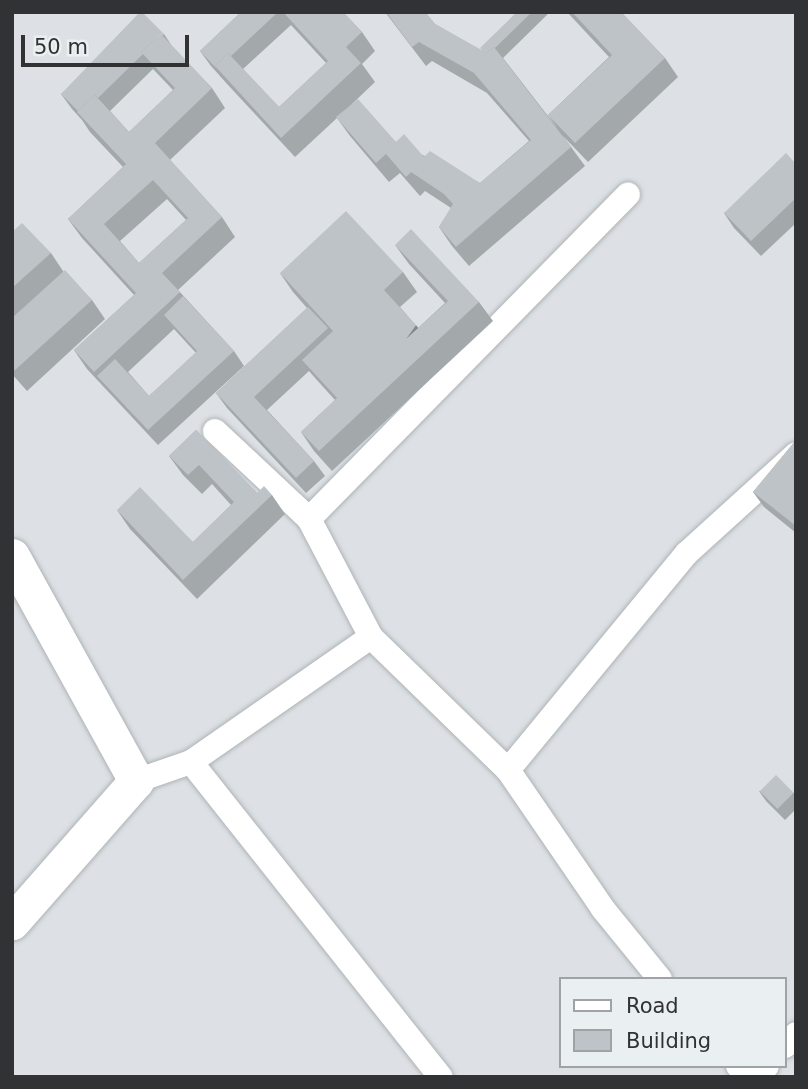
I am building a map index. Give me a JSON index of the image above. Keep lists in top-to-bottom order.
{
  "legend": ["Road", "Building"],
  "scale_bar": "50 m"
}
